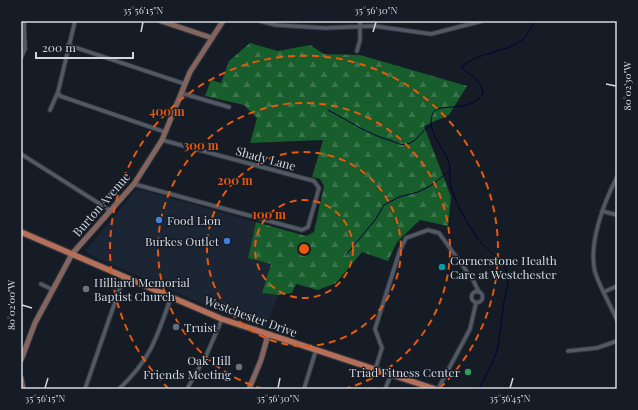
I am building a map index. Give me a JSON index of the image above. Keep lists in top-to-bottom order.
{
  "streets": {
    "main road": ["Westchester Drive"],
    "street": ["Shady Lane", "Burton Avenue"]
  },
  "crossings": [
    ["Shady Lane", "Burton Avenue"],
    ["Burton Avenue", "Westchester Drive"]
  ],
  "places": [
    "Food Lion",
    "Burkes Outlet",
    "Cornerstone Health Care at Westchester",
    "Hilliard Memorial Baptist Church",
    "Truist",
    "Oak Hill Friends Meeting",
    "Triad Fitness Center"
  ],
  "scale_bar": "200 m",
  "coordinates": [
    "35°56'15\"N",
    "35°56'30\"N",
    "80°02'30\"W",
    "80°02'00\"W",
    "35°56'45\"N"
  ],
  "rings": [
    "400 m",
    "300 m",
    "200 m",
    "100 m"
  ]
}
